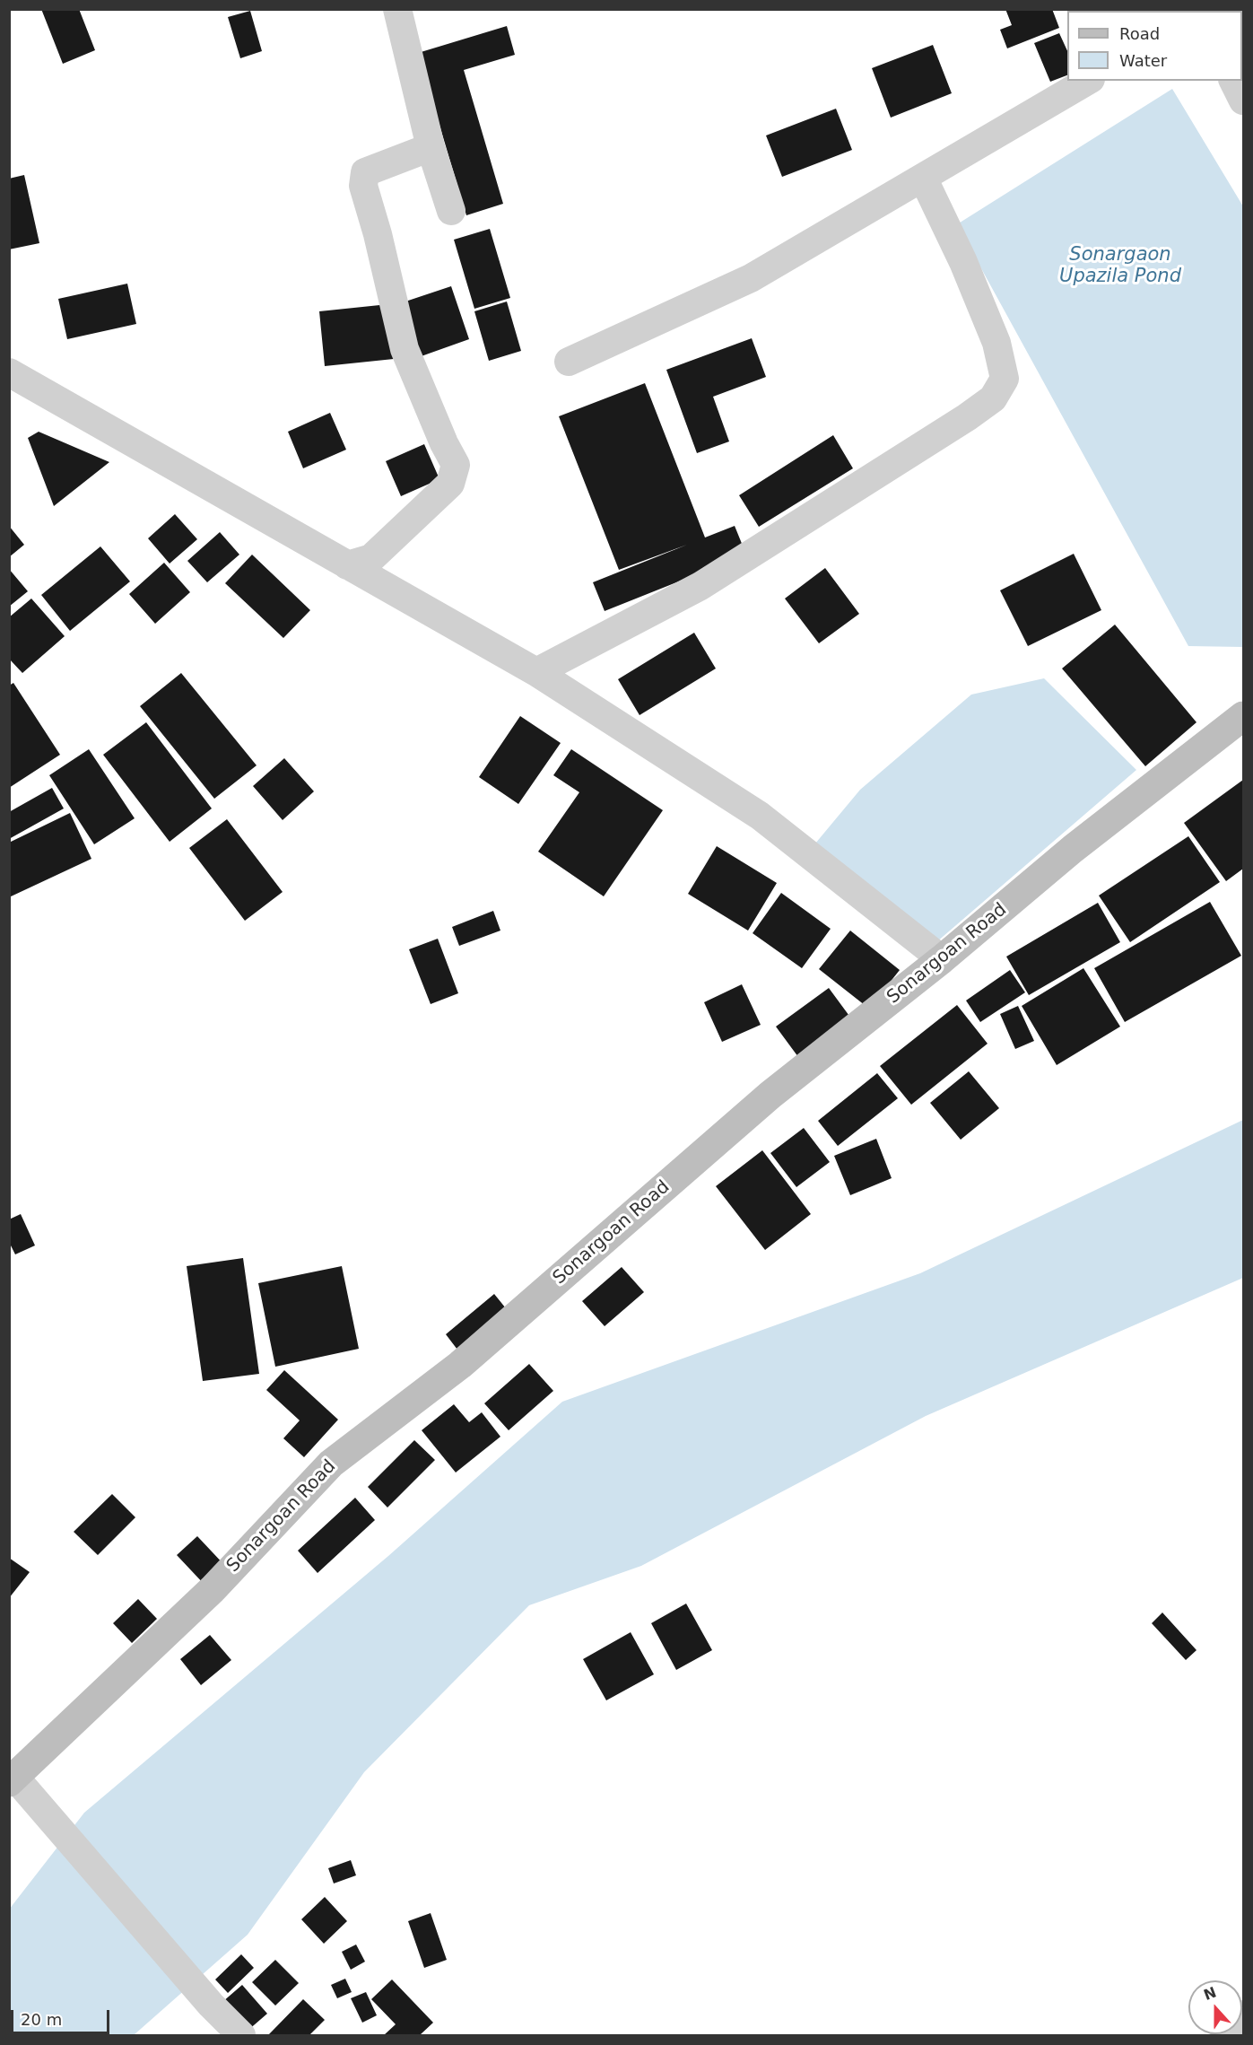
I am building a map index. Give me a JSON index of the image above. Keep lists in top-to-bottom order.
{
  "streets": {
    "main road": ["Sonargoan Road"]
  },
  "water": ["Sonargaon Upazila Pond"],
  "legend": ["Road", "Water"],
  "scale_bar": "20 m",
  "north": "top"
}
